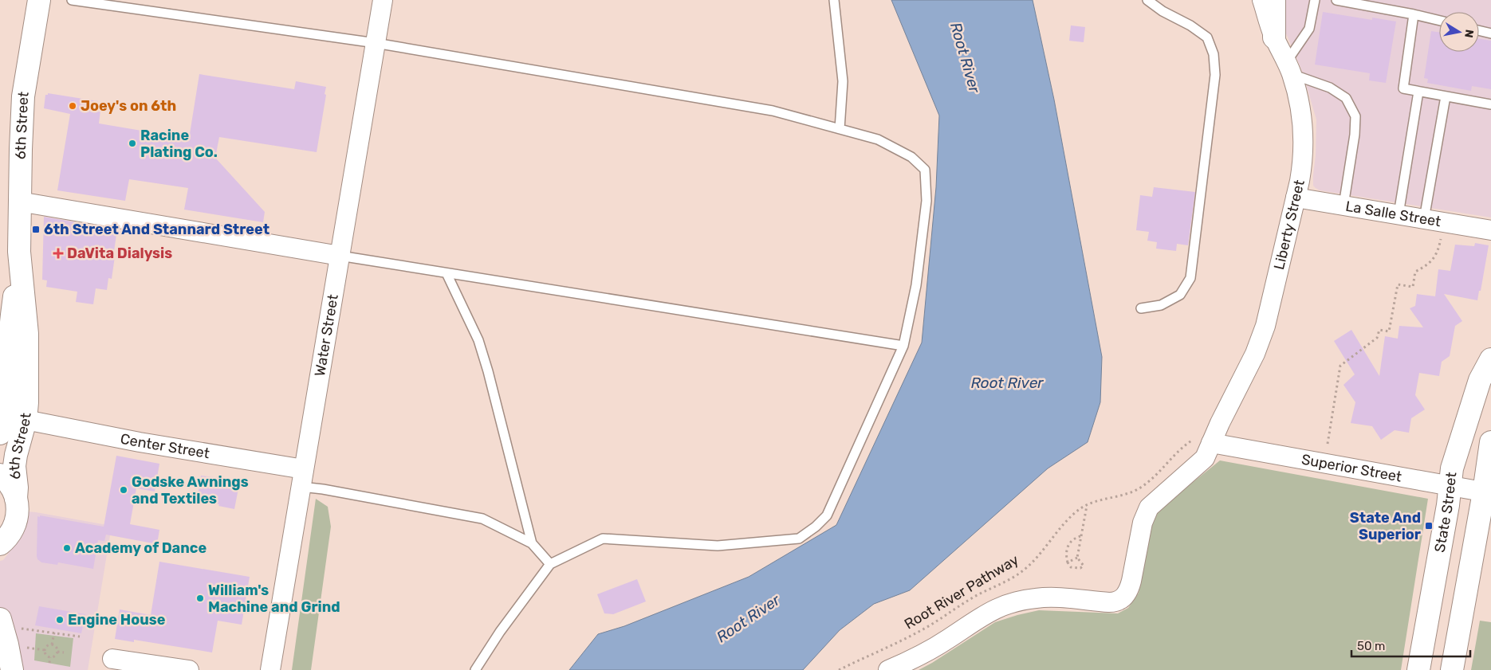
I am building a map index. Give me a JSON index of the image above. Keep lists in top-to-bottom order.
{
  "streets": {
    "street": [
      "6th Street",
      "La Salle Street",
      "Liberty Street",
      "Water Street",
      "Center Street",
      "Superior Street",
      "State Street"
    ],
    "path": ["Root River Pathway"]
  },
  "crossings": [
    ["6th Street", "Center Street"],
    ["La Salle Street", "Liberty Street"],
    ["Liberty Street", "Superior Street"],
    ["Liberty Street", "Root River Pathway"],
    ["Water Street", "Center Street"],
    ["Superior Street", "State Street"],
    ["Superior Street", "Root River Pathway"]
  ],
  "water": ["Root River"],
  "places": {
    "other": [
      "Joey's on 6th",
      "Racine Plating Co.",
      "Godske Awnings and Textiles",
      "Academy of Dance",
      "William's Machine and Grind",
      "Engine House"
    ],
    "transit": ["6th Street And Stannard Street", "State And Superior"],
    "health": ["DaVita Dialysis"]
  },
  "scale_bar": "50 m",
  "north": "right"
}
